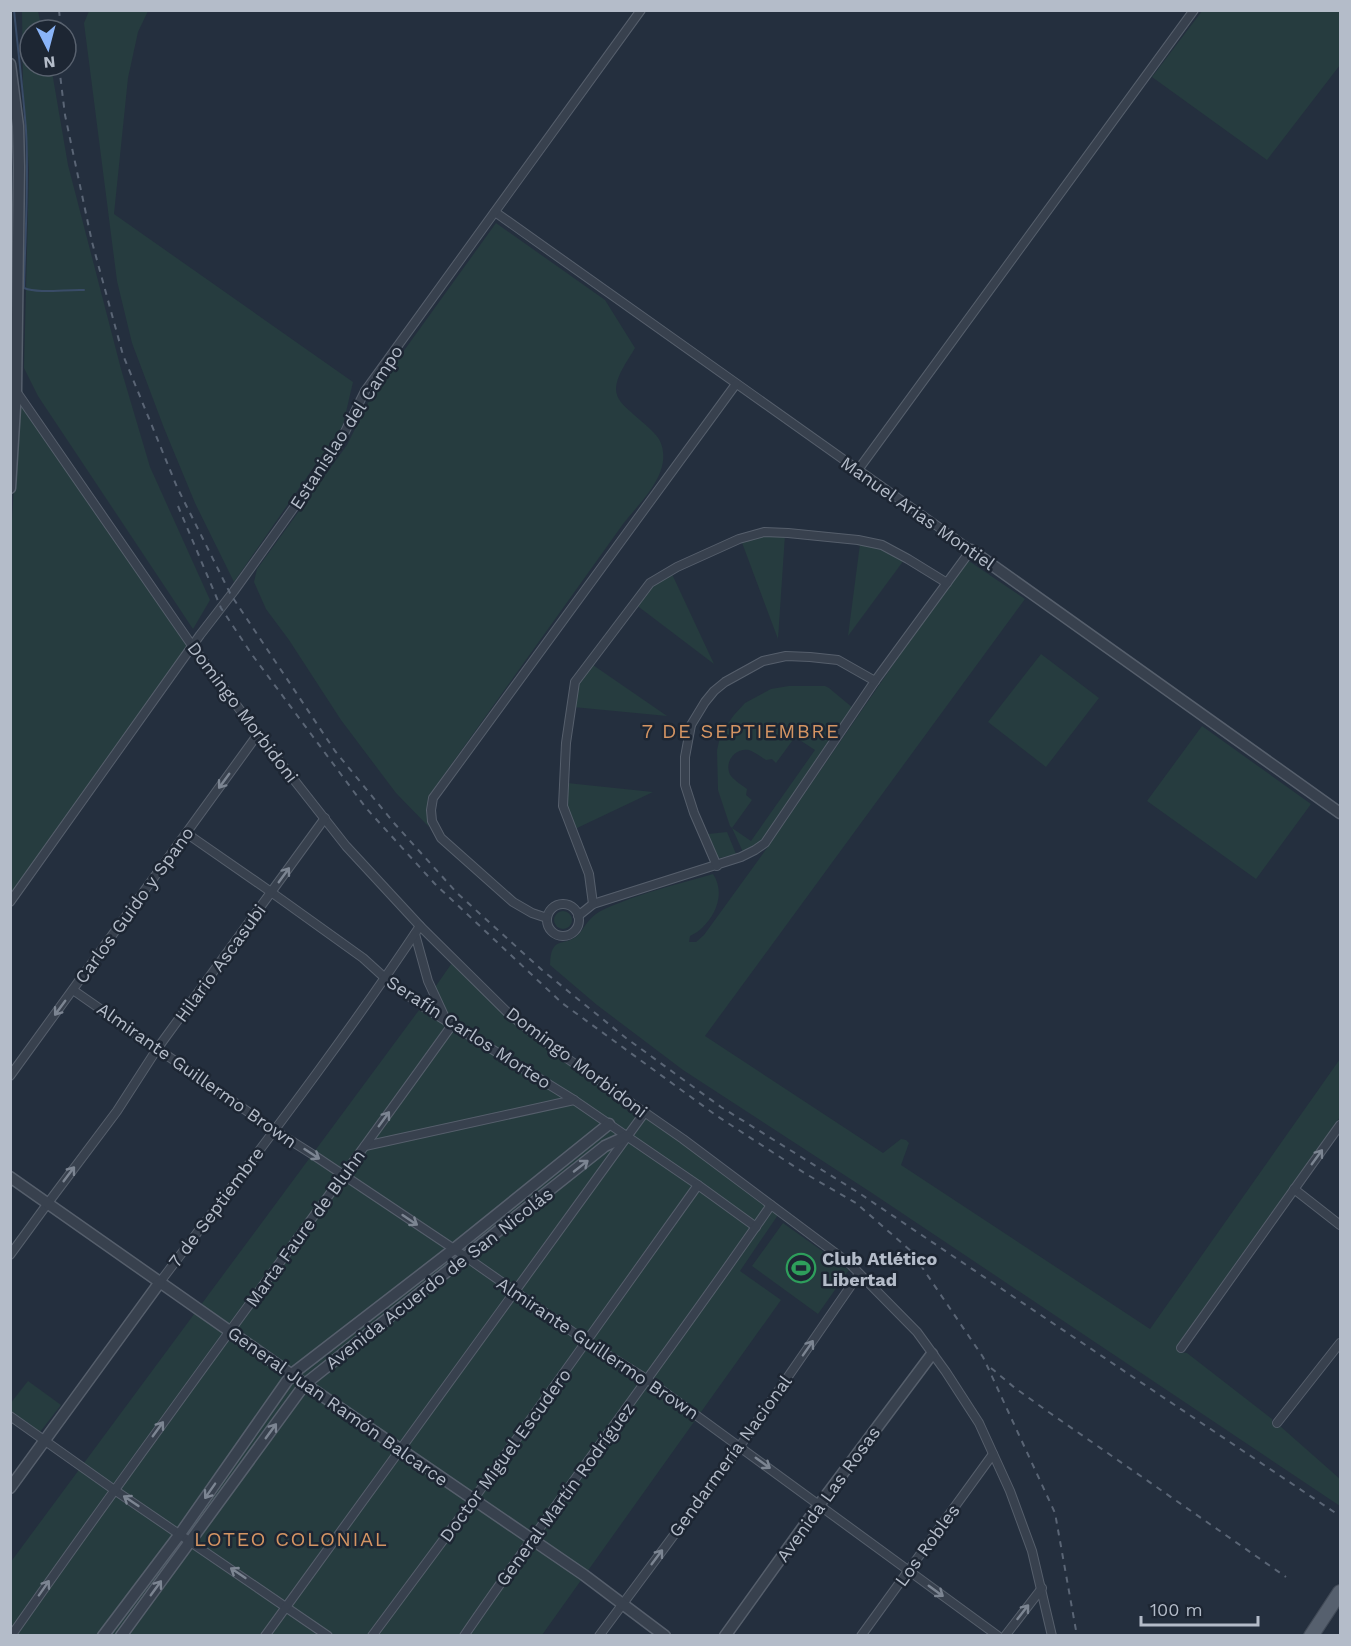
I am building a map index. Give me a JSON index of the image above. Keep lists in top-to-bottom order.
{
  "streets": {
    "street": [
      "Estanislao del Campo",
      "Manuel Arias Montiel",
      "Domingo Morbidoni",
      "Carlos Guido y Spano",
      "Hilario Ascasubi",
      "Serafín Carlos Morteo",
      "Almirante Guillermo Brown",
      "7 de Septiembre",
      "Marta Faure de Bluhn",
      "Avenida Acuerdo de San Nicolás",
      "General Juan Ramón Balcarce",
      "Doctor Miguel Escudero",
      "Gendarmería Nacional",
      "General Martín Rodríguez",
      "Avenida Las Rosas",
      "Los Robles"
    ]
  },
  "crossings": [
    ["Estanislao del Campo", "Manuel Arias Montiel"],
    ["Estanislao del Campo", "Domingo Morbidoni"],
    ["Domingo Morbidoni", "Carlos Guido y Spano"],
    ["Domingo Morbidoni", "Hilario Ascasubi"],
    ["Domingo Morbidoni", "7 de Septiembre"],
    ["Domingo Morbidoni", "Avenida Acuerdo de San Nicolás"],
    ["Domingo Morbidoni", "Gendarmería Nacional"],
    ["Domingo Morbidoni", "General Martín Rodríguez"],
    ["Domingo Morbidoni", "Avenida Las Rosas"],
    ["Domingo Morbidoni", "Los Robles"],
    ["Carlos Guido y Spano", "Serafín Carlos Morteo"],
    ["Carlos Guido y Spano", "Almirante Guillermo Brown"],
    ["Hilario Ascasubi", "Serafín Carlos Morteo"],
    ["Hilario Ascasubi", "Almirante Guillermo Brown"],
    ["Hilario Ascasubi", "General Juan Ramón Balcarce"],
    ["Serafín Carlos Morteo", "7 de Septiembre"],
    ["Serafín Carlos Morteo", "Marta Faure de Bluhn"],
    ["Serafín Carlos Morteo", "Avenida Acuerdo de San Nicolás"],
    ["Serafín Carlos Morteo", "Doctor Miguel Escudero"],
    ["Serafín Carlos Morteo", "General Martín Rodríguez"],
    ["Almirante Guillermo Brown", "7 de Septiembre"],
    ["Almirante Guillermo Brown", "Marta Faure de Bluhn"],
    ["Almirante Guillermo Brown", "Avenida Acuerdo de San Nicolás"],
    ["Almirante Guillermo Brown", "Doctor Miguel Escudero"],
    ["Almirante Guillermo Brown", "Gendarmería Nacional"],
    ["Almirante Guillermo Brown", "General Martín Rodríguez"],
    ["Almirante Guillermo Brown", "Avenida Las Rosas"],
    ["Almirante Guillermo Brown", "Los Robles"],
    ["7 de Septiembre", "General Juan Ramón Balcarce"],
    ["Marta Faure de Bluhn", "General Juan Ramón Balcarce"],
    ["Avenida Acuerdo de San Nicolás", "General Juan Ramón Balcarce"],
    ["General Juan Ramón Balcarce", "Doctor Miguel Escudero"],
    ["General Juan Ramón Balcarce", "Gendarmería Nacional"],
    ["General Juan Ramón Balcarce", "General Martín Rodríguez"]
  ],
  "one_way": [
    "Carlos Guido y Spano",
    "Hilario Ascasubi",
    "Almirante Guillermo Brown",
    "Marta Faure de Bluhn",
    "Gendarmería Nacional"
  ],
  "districts": ["7 DE SEPTIEMBRE", "LOTEO COLONIAL"],
  "places": {
    "sports": ["Club Atlético Libertad"]
  },
  "scale_bar": "100 m",
  "north": "bottom"
}
